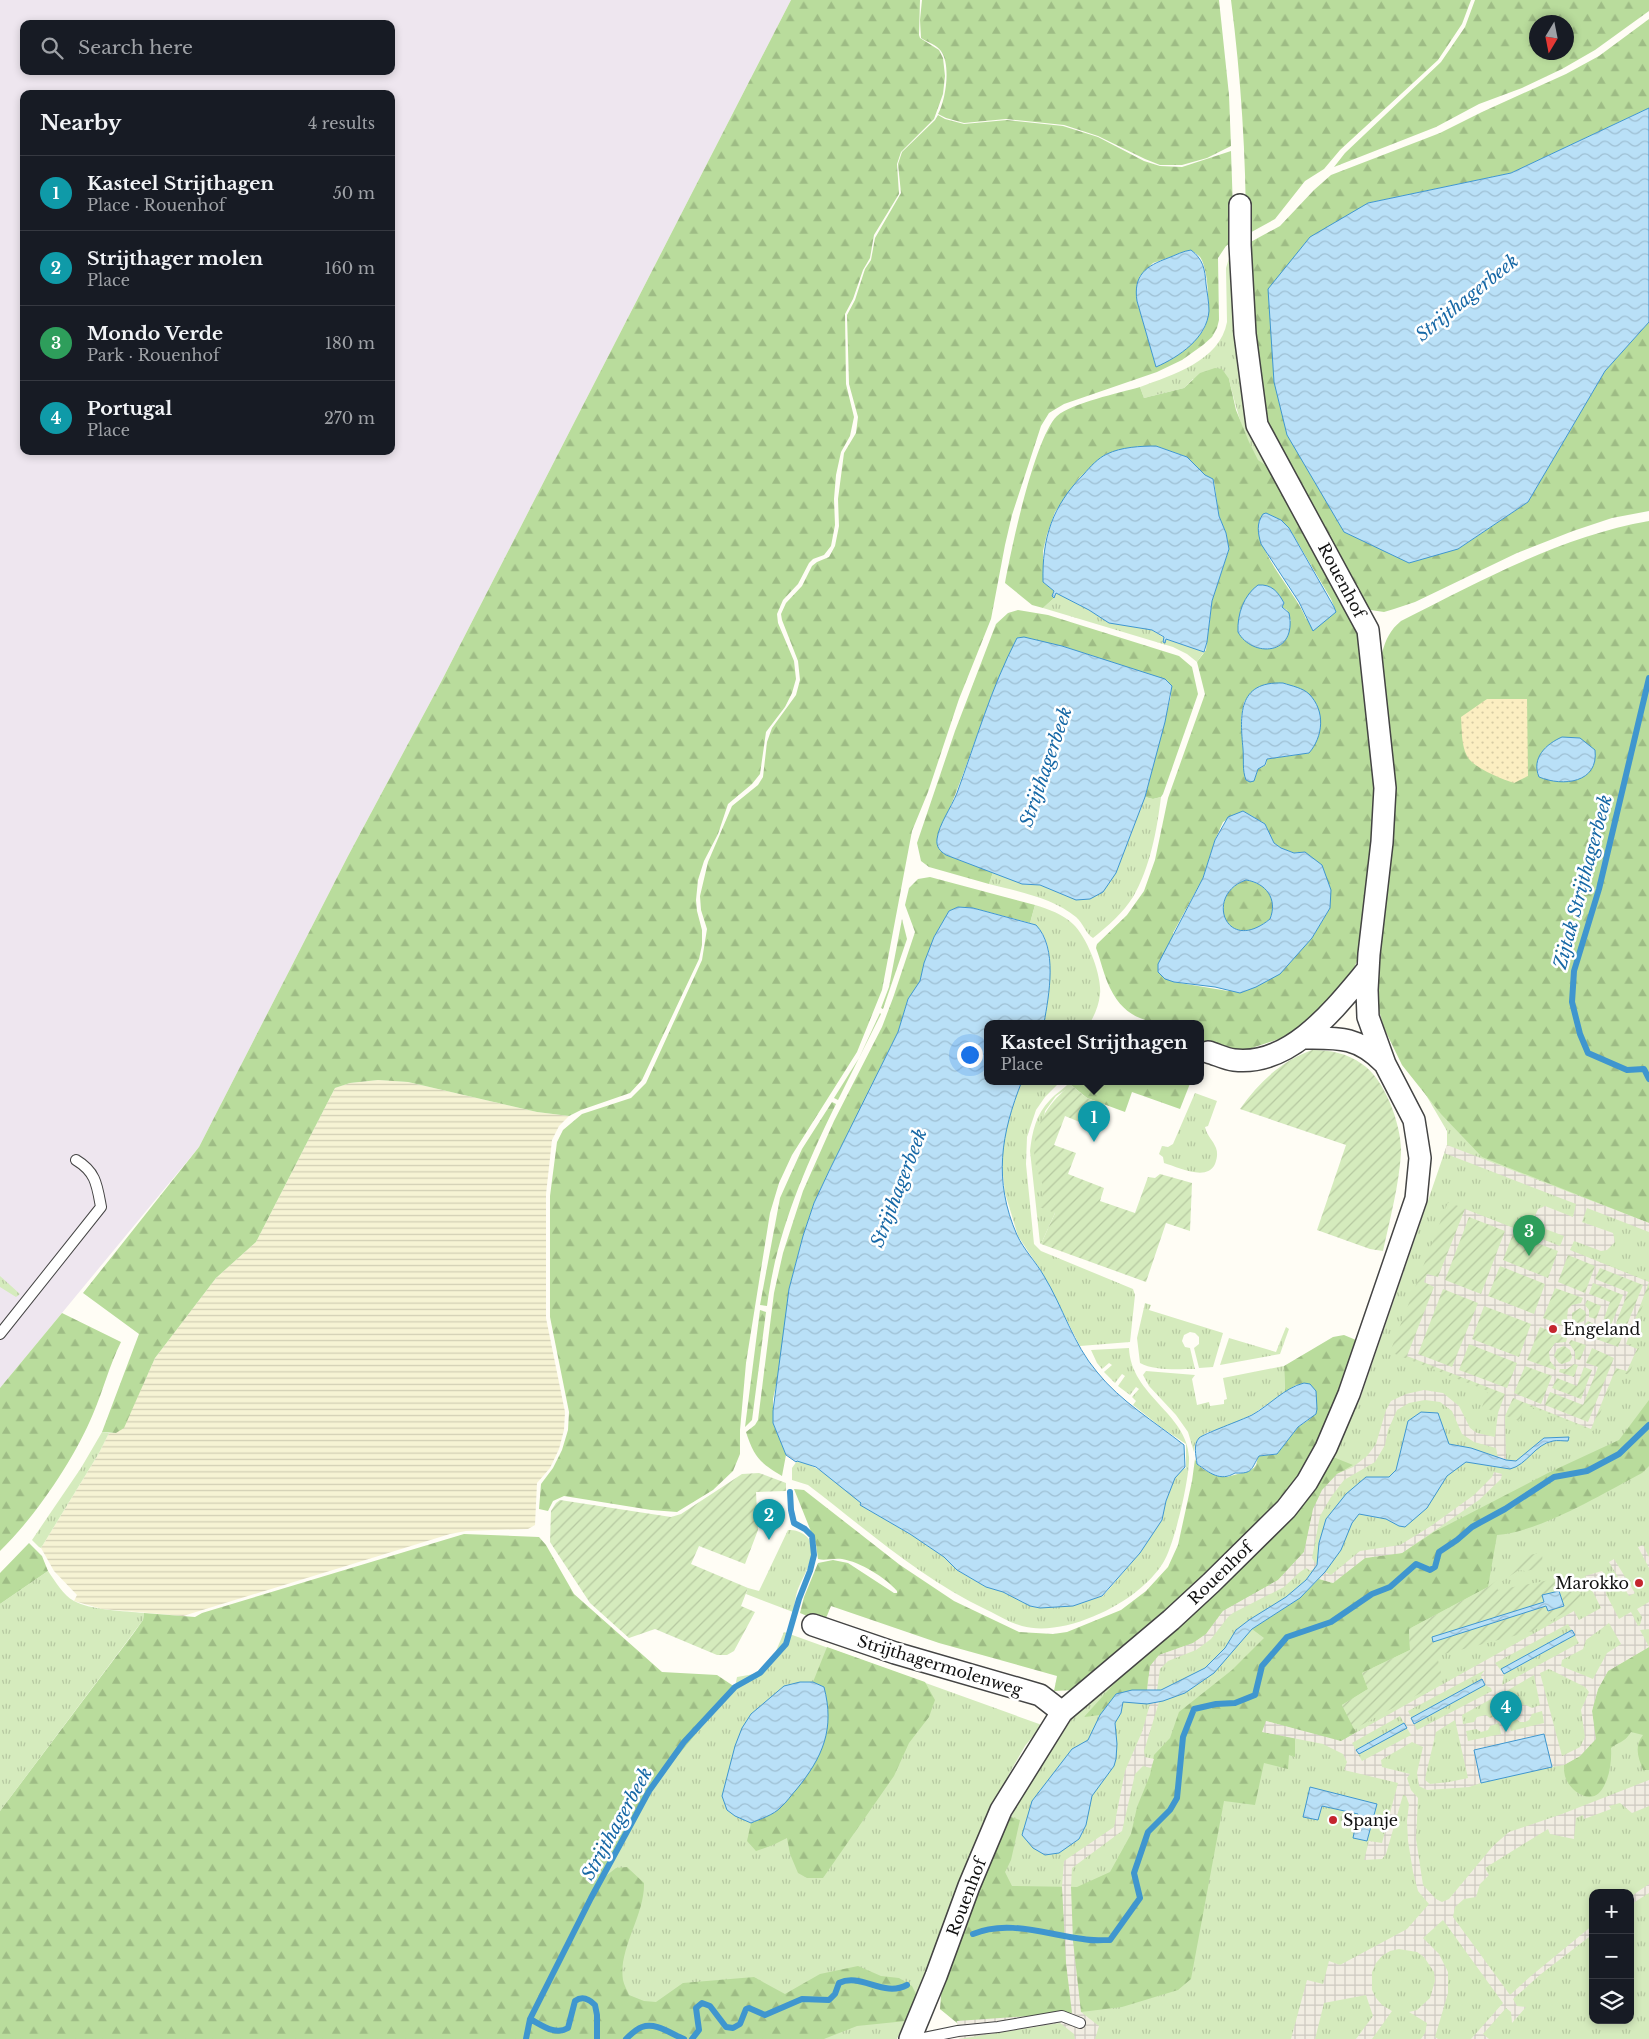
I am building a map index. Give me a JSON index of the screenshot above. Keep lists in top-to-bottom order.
{
  "streets": {
    "street": ["Rouenhof", "Strijthagermolenweg"]
  },
  "crossings": [
    ["Rouenhof", "Strijthagermolenweg"]
  ],
  "water": ["Strijthagerbeek", "Zijtak Strijthagerbeek"],
  "places": ["Engeland", "Marokko", "Spanje"],
  "north": "bottom",
  "page": {
    "search": "Search here",
    "heading": ["Nearby", "4 results"],
    "list": [
      {
        "mark": "1",
        "name": "Kasteel Strijthagen",
        "note": "Place · Rouenhof",
        "value": "50 m"
      },
      {
        "mark": "2",
        "name": "Strijthager molen",
        "note": "Place",
        "value": "160 m"
      },
      {
        "mark": "3",
        "name": "Mondo Verde",
        "note": "Park · Rouenhof",
        "value": "180 m"
      },
      {
        "mark": "4",
        "name": "Portugal",
        "note": "Place",
        "value": "270 m"
      }
    ],
    "popup": ["Kasteel Strijthagen", "Place"],
    "pins": [
      "1",
      "3",
      "2",
      "4"
    ],
    "map_buttons": ["+", "−"]
  }
}
